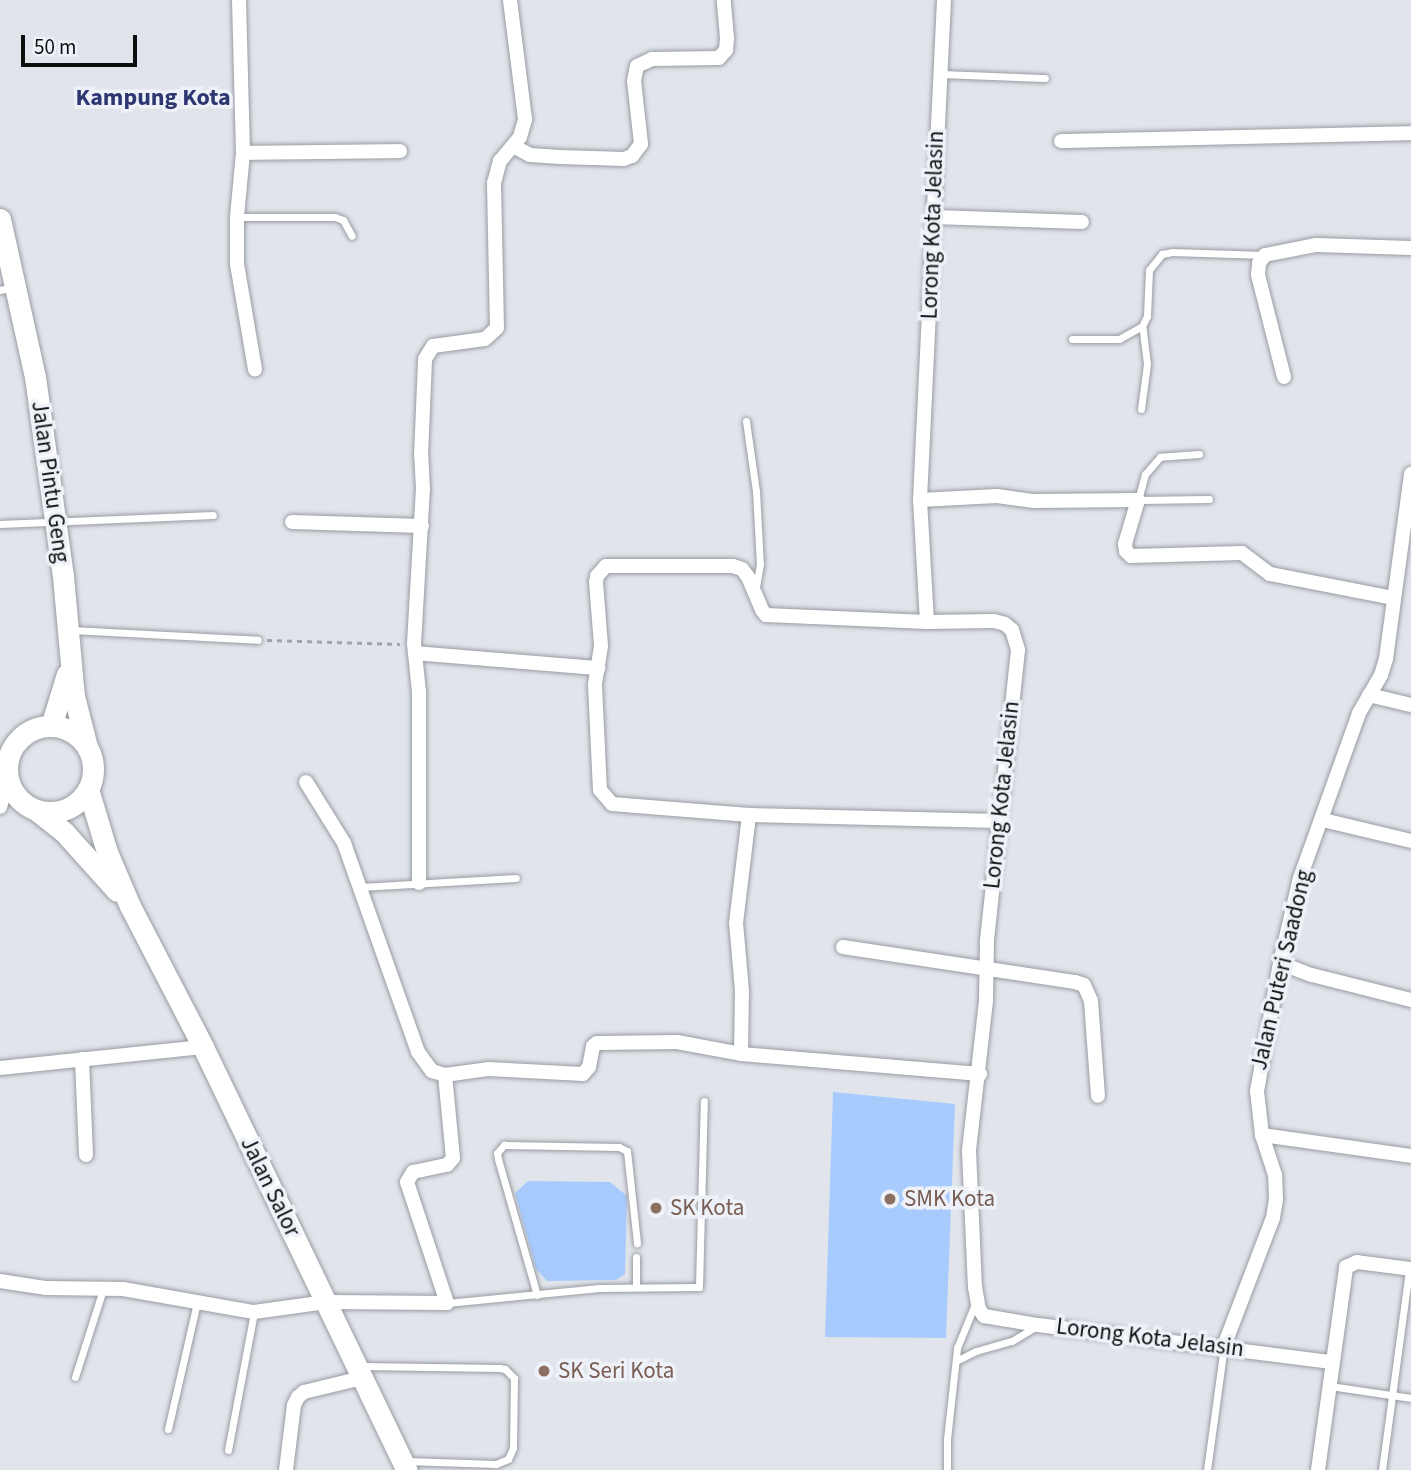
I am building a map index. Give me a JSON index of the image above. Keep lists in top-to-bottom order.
{
  "streets": {
    "main road": ["Jalan Pintu Geng", "Jalan Salor"],
    "street": ["Lorong Kota Jelasin", "Jalan Puteri Saadong"]
  },
  "crossings": [
    ["Lorong Kota Jelasin", "Jalan Puteri Saadong"],
    ["Jalan Pintu Geng", "Jalan Salor"]
  ],
  "districts": ["Kampung Kota"],
  "places": ["SMK Kota", "SK Kota", "SK Seri Kota"],
  "scale_bar": "50 m"
}
